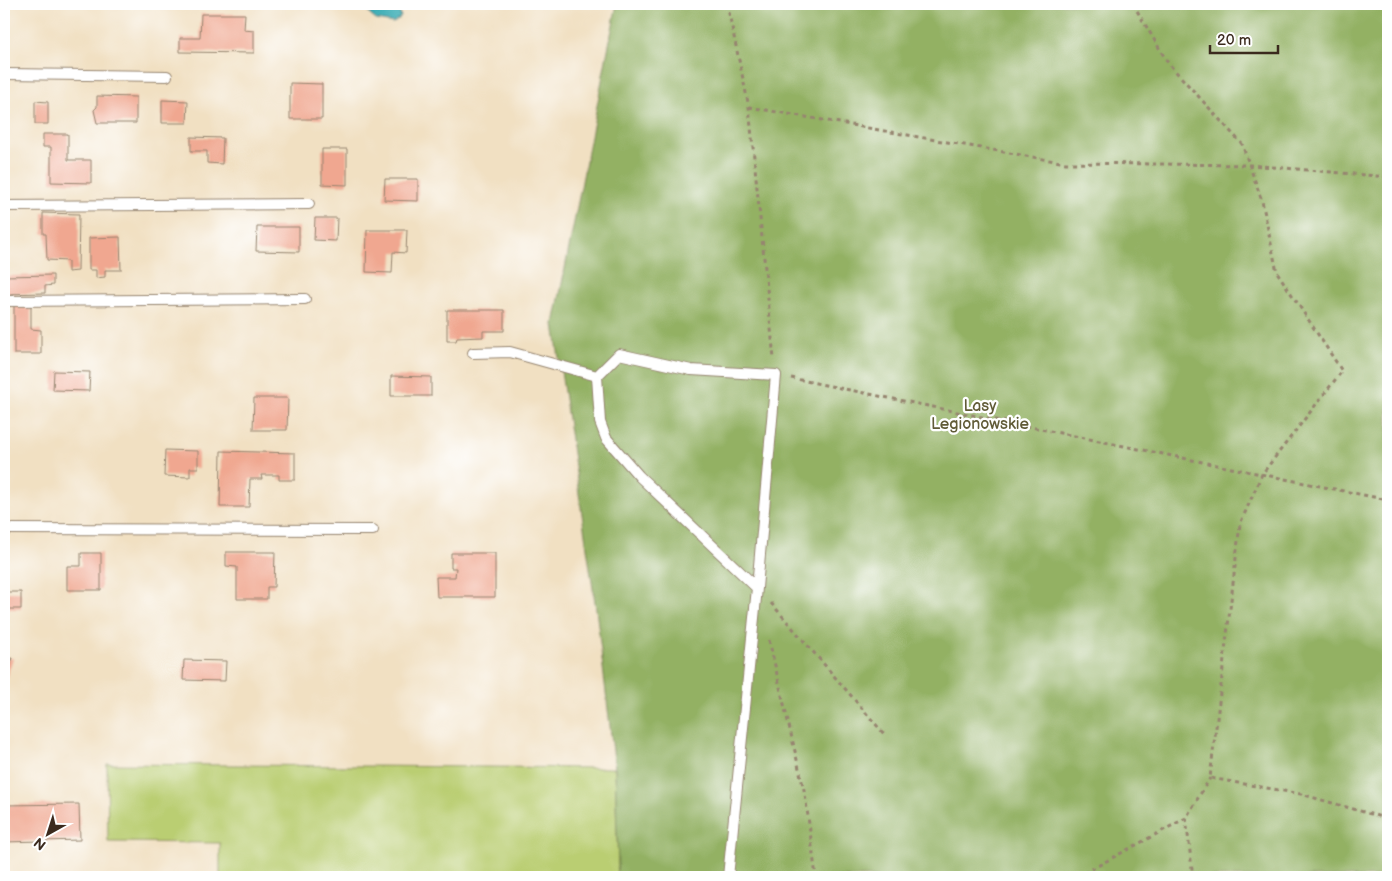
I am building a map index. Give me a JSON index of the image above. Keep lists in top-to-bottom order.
{
  "parks": ["Lasy Legionowskie"],
  "scale_bar": "20 m",
  "north": "bottom left"
}
